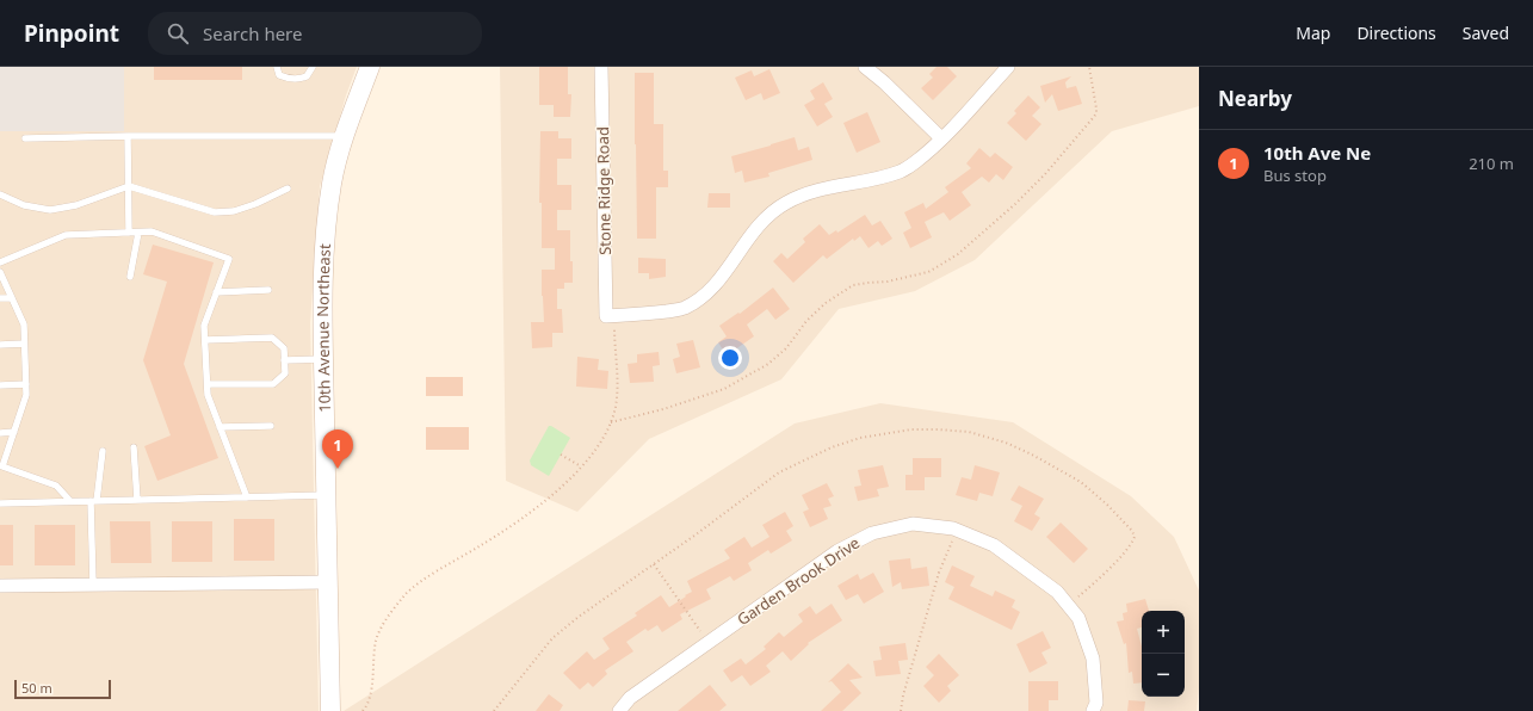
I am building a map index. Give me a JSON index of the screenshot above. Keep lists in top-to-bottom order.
{
  "streets": {
    "street": ["Stone Ridge Road", "10th Avenue Northeast", "Garden Brook Drive"]
  },
  "scale_bar": "50 m",
  "page": {
    "header": "Pinpoint",
    "search": "Search here",
    "nav": ["Map", "Directions", "Saved"],
    "heading": "Nearby",
    "list": [
      {
        "mark": "1",
        "name": "10th Ave Ne",
        "note": "Bus stop",
        "value": "210 m"
      }
    ],
    "pins": "1",
    "map_buttons": ["+", "−"],
    "scale": "50 m"
  }
}
